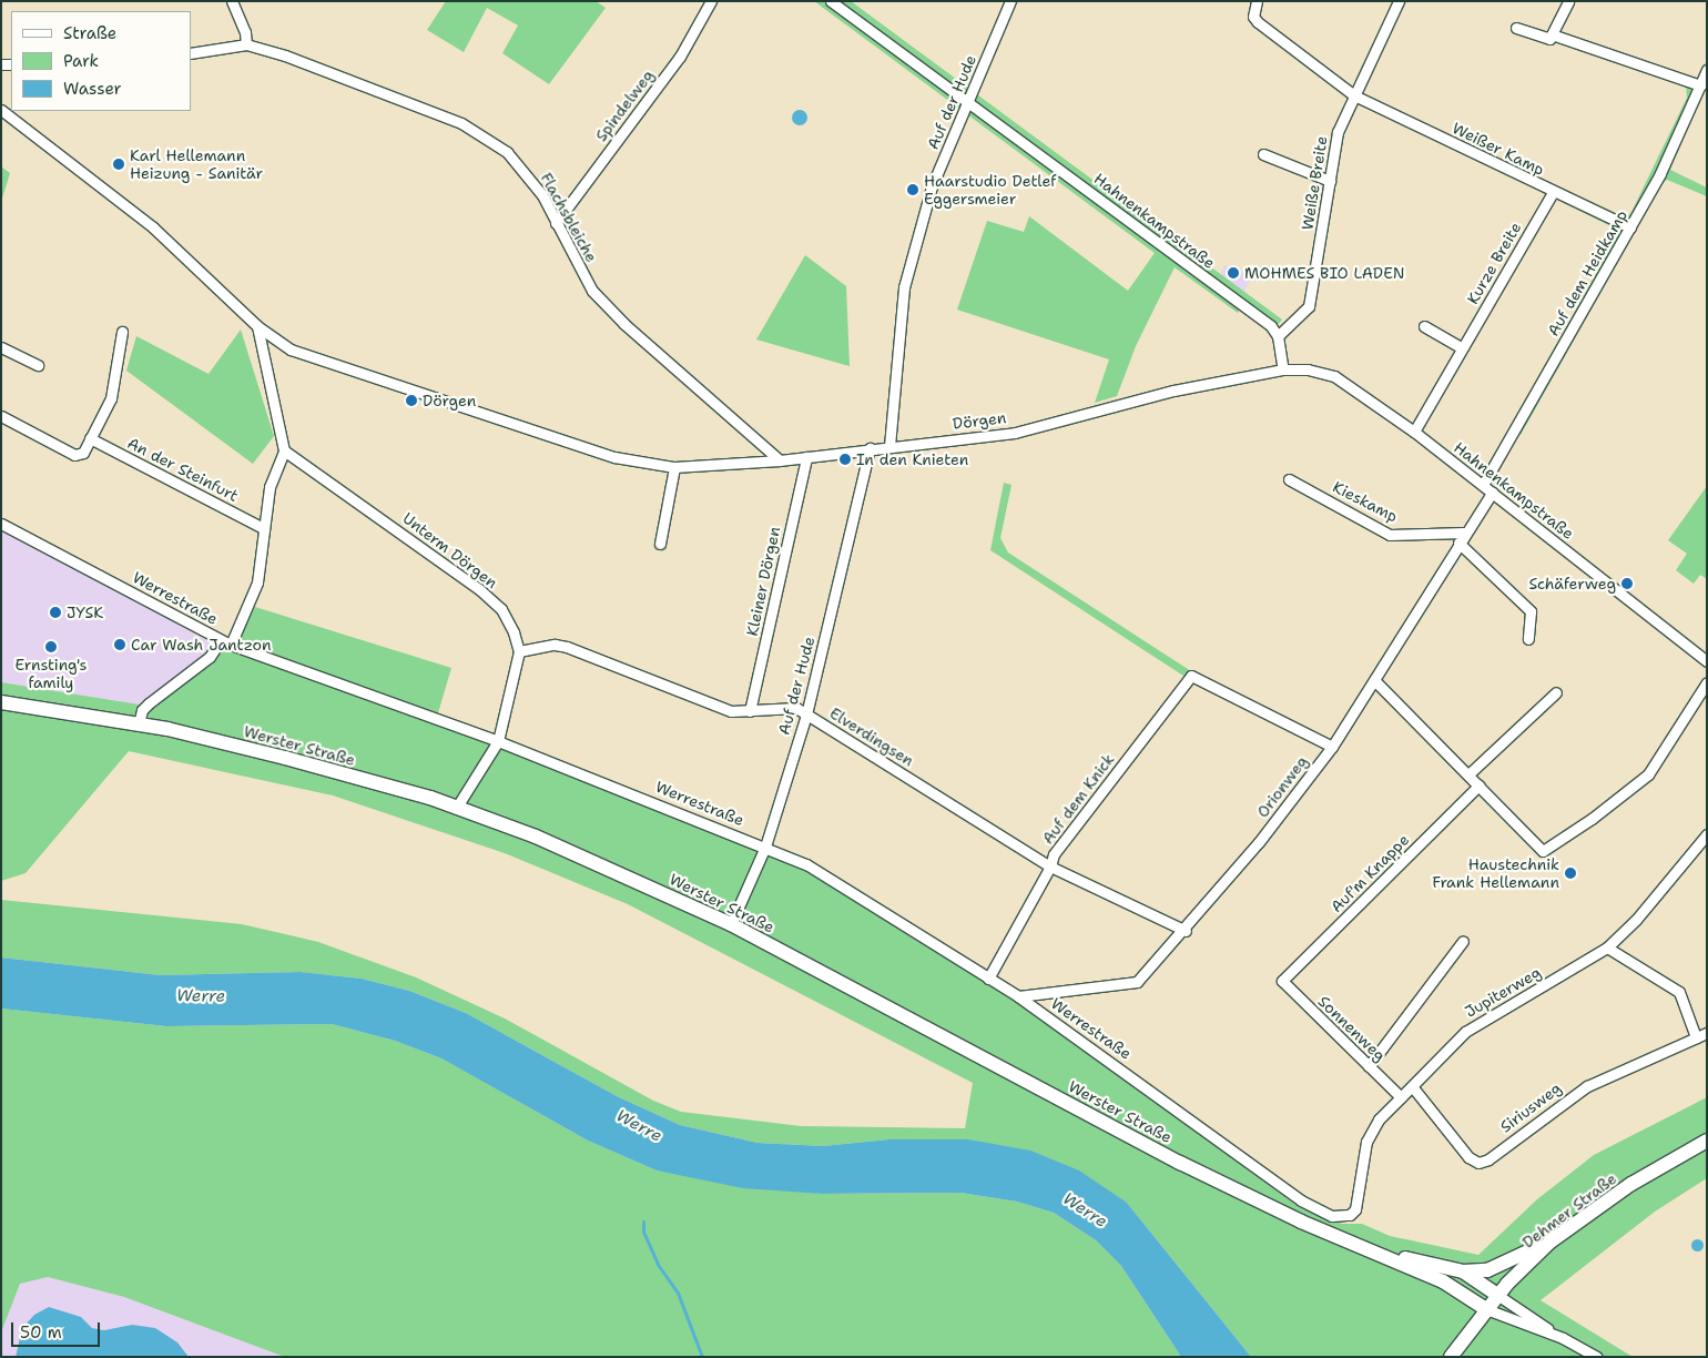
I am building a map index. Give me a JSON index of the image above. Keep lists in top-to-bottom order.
{
  "streets": {
    "main road": ["Werster Straße", "Dehmer Straße"],
    "street": [
      "Auf der Hude",
      "Spindelweg",
      "Weißer Kamp",
      "Weiße Breite",
      "Flachsbleiche",
      "Hahnenkampstraße",
      "Kurze Breite",
      "Auf dem Heidkamp",
      "Dörgen",
      "An der Steinfurt",
      "Kieskamp",
      "Unterm Dörgen",
      "Kleiner Dörgen",
      "Werrestraße",
      "Elverdingsen",
      "Orionweg",
      "Auf dem Knick",
      "Auf'm Knappe",
      "Jupiterweg",
      "Sonnenweg",
      "Siriusweg"
    ]
  },
  "crossings": [
    ["Auf der Hude", "Hahnenkampstraße"],
    ["Auf der Hude", "Dörgen"],
    ["Auf der Hude", "Werrestraße"],
    ["Auf der Hude", "Elverdingsen"],
    ["Auf der Hude", "Werster Straße"],
    ["Spindelweg", "Flachsbleiche"],
    ["Weißer Kamp", "Weiße Breite"],
    ["Weißer Kamp", "Kurze Breite"],
    ["Weißer Kamp", "Auf dem Heidkamp"],
    ["Weiße Breite", "Hahnenkampstraße"],
    ["Flachsbleiche", "Dörgen"],
    ["Hahnenkampstraße", "Kurze Breite"],
    ["Hahnenkampstraße", "Auf dem Heidkamp"],
    ["Hahnenkampstraße", "Dörgen"],
    ["Hahnenkampstraße", "Orionweg"],
    ["Dörgen", "Kleiner Dörgen"],
    ["Kieskamp", "Orionweg"],
    ["Unterm Dörgen", "Elverdingsen"],
    ["Kleiner Dörgen", "Elverdingsen"],
    ["Werrestraße", "Orionweg"],
    ["Werrestraße", "Auf dem Knick"],
    ["Werrestraße", "Jupiterweg"],
    ["Elverdingsen", "Orionweg"],
    ["Elverdingsen", "Auf dem Knick"],
    ["Werster Straße", "Dehmer Straße"],
    ["Orionweg", "Auf dem Knick"],
    ["Auf'm Knappe", "Sonnenweg"],
    ["Jupiterweg", "Sonnenweg"],
    ["Jupiterweg", "Siriusweg"]
  ],
  "water": ["Werre"],
  "places": [
    "Karl Hellemann Heizung - Sanitär",
    "Haarstudio Detlef Eggersmeier",
    "MOHMES BIO LADEN",
    "Dörgen",
    "In den Knieten",
    "Schäferweg",
    "JYSK",
    "Car Wash Jantzon",
    "Ernsting's family",
    "Haustechnik Frank Hellemann"
  ],
  "legend": ["Straße", "Park", "Wasser"],
  "scale_bar": "50 m"
}
